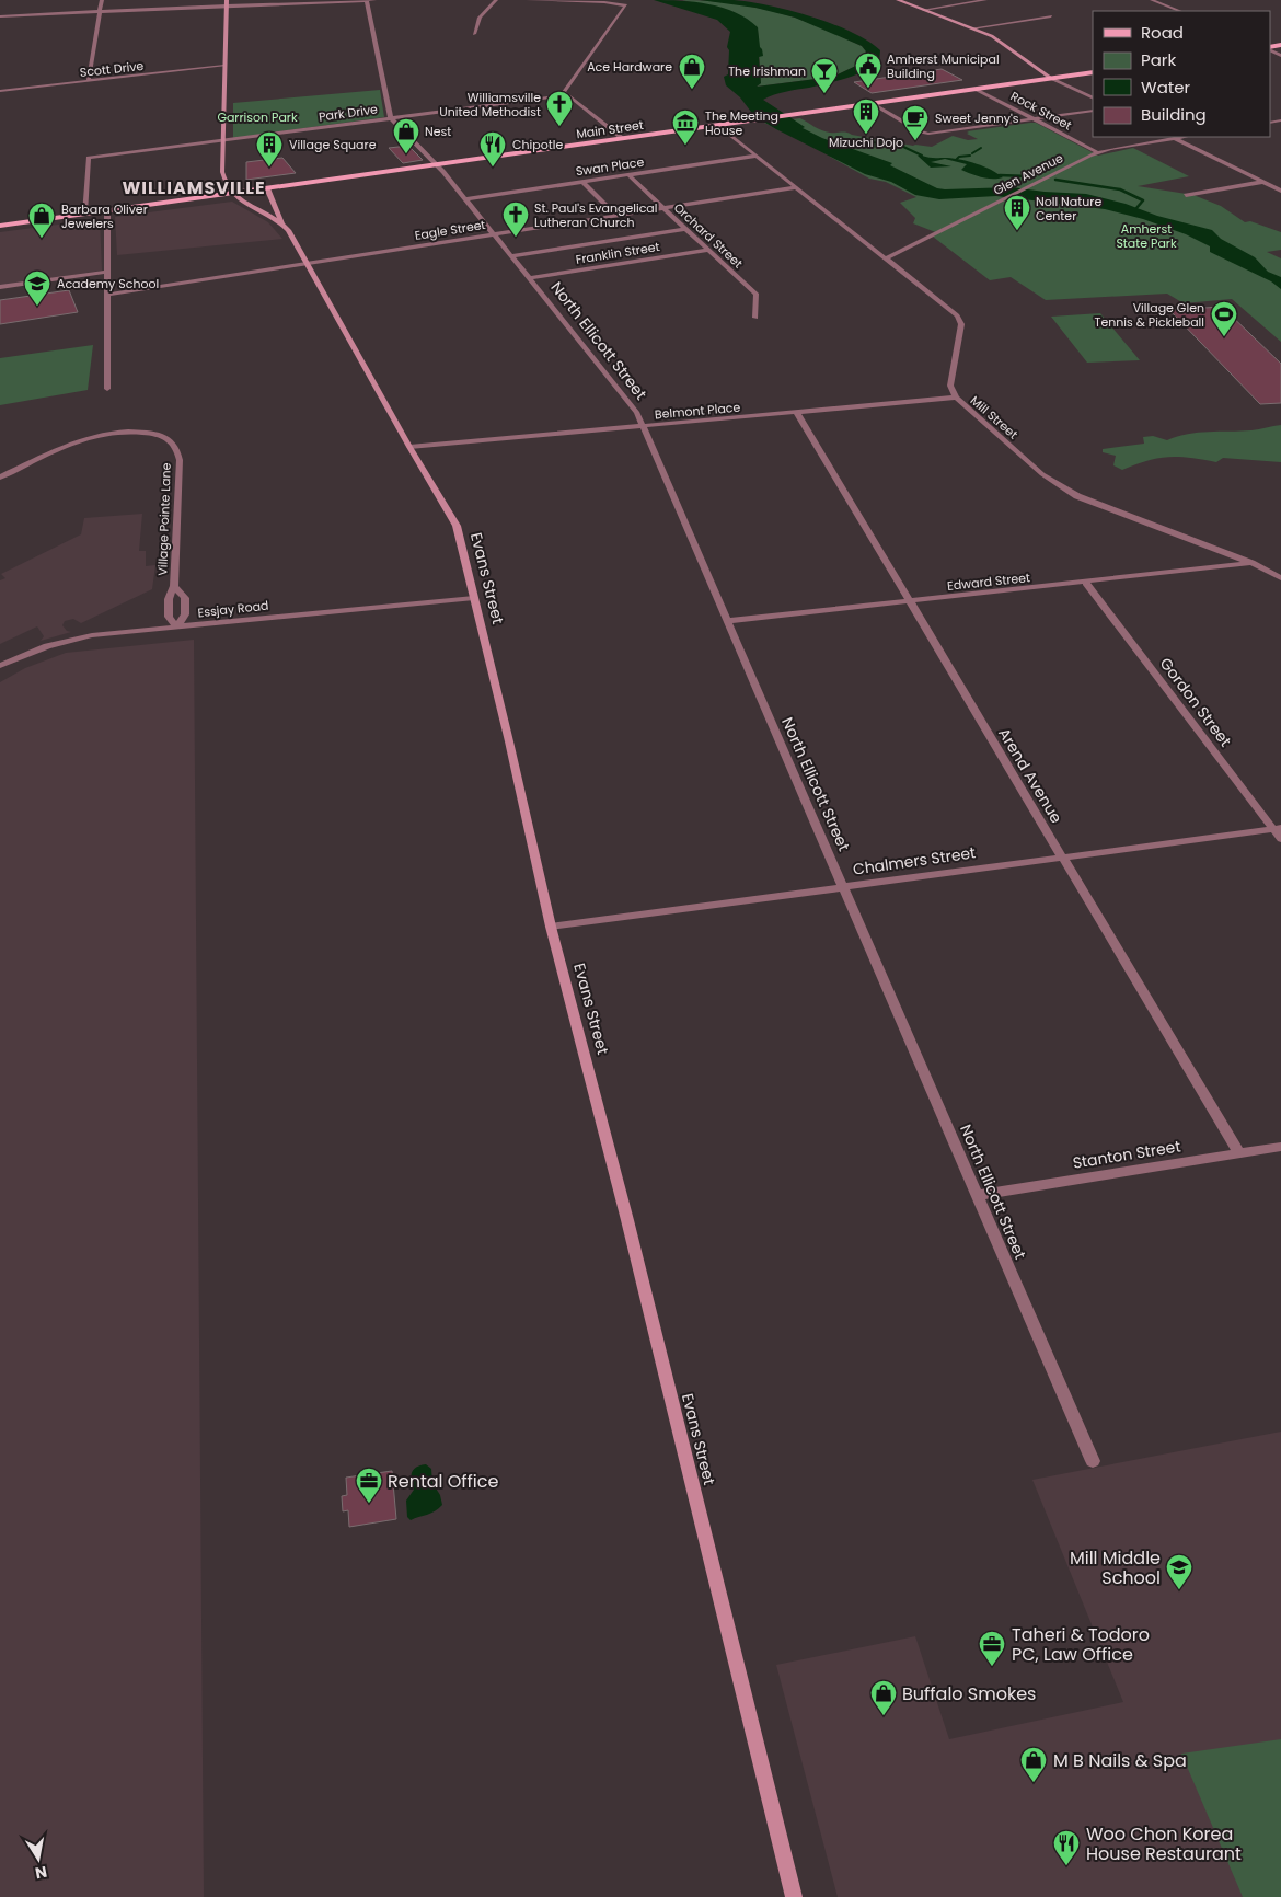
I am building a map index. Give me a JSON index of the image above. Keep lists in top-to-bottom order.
{
  "streets": {
    "main road": ["Main Street"],
    "street": [
      "Scott Drive",
      "Rock Street",
      "Park Drive",
      "Swan Place",
      "Glen Avenue",
      "Eagle Street",
      "Orchard Street",
      "Franklin Street",
      "North Ellicott Street",
      "Belmont Place",
      "Mill Street",
      "Village Pointe Lane",
      "Evans Street",
      "Edward Street",
      "Essjay Road",
      "Gordon Street",
      "Arend Avenue",
      "Chalmers Street",
      "Stanton Street"
    ]
  },
  "crossings": [
    ["Rock Street", "Main Street"],
    ["Rock Street", "Glen Avenue"],
    ["Park Drive", "Main Street"],
    ["Park Drive", "North Ellicott Street"],
    ["Main Street", "North Ellicott Street"],
    ["Main Street", "Mill Street"],
    ["Main Street", "Evans Street"],
    ["Swan Place", "Orchard Street"],
    ["Swan Place", "North Ellicott Street"],
    ["Swan Place", "Mill Street"],
    ["Glen Avenue", "Mill Street"],
    ["Eagle Street", "Orchard Street"],
    ["Eagle Street", "North Ellicott Street"],
    ["Eagle Street", "Mill Street"],
    ["Eagle Street", "Evans Street"],
    ["Orchard Street", "Franklin Street"],
    ["Franklin Street", "North Ellicott Street"],
    ["North Ellicott Street", "Belmont Place"],
    ["North Ellicott Street", "Edward Street"],
    ["North Ellicott Street", "Chalmers Street"],
    ["North Ellicott Street", "Stanton Street"],
    ["Belmont Place", "Mill Street"],
    ["Belmont Place", "Evans Street"],
    ["Belmont Place", "Arend Avenue"],
    ["Mill Street", "Edward Street"],
    ["Village Pointe Lane", "Essjay Road"],
    ["Evans Street", "Essjay Road"],
    ["Evans Street", "Chalmers Street"],
    ["Edward Street", "Gordon Street"],
    ["Edward Street", "Arend Avenue"],
    ["Gordon Street", "Chalmers Street"],
    ["Arend Avenue", "Chalmers Street"],
    ["Arend Avenue", "Stanton Street"]
  ],
  "districts": ["WILLIAMSVILLE"],
  "parks": ["Garrison Park", "Amherst State Park"],
  "places": {
    "public building": ["Amherst Municipal Building"],
    "shop": [
      "Ace Hardware",
      "Nest",
      "Barbara Oliver Jewelers",
      "Buffalo Smokes",
      "M B Nails & Spa"
    ],
    "bar": ["The Irishman"],
    "church": ["Williamsville United Methodist", "St. Paul's Evangelical Lutheran Church"],
    "building": ["Mizuchi Dojo", "Village Square", "Noll Nature Center"],
    "cafe": ["Sweet Jenny's"],
    "museum": ["The Meeting House"],
    "restaurant": ["Chipotle", "Woo Chon Korea House Restaurant"],
    "school or university": ["Academy School", "Mill Middle School"],
    "sports": ["Village Glen Tennis & Pickleball"],
    "office": ["Rental Office", "Taheri & Todoro PC, Law Office"]
  },
  "legend": [
    "Road",
    "Park",
    "Water",
    "Building"
  ],
  "north": "bottom"
}
